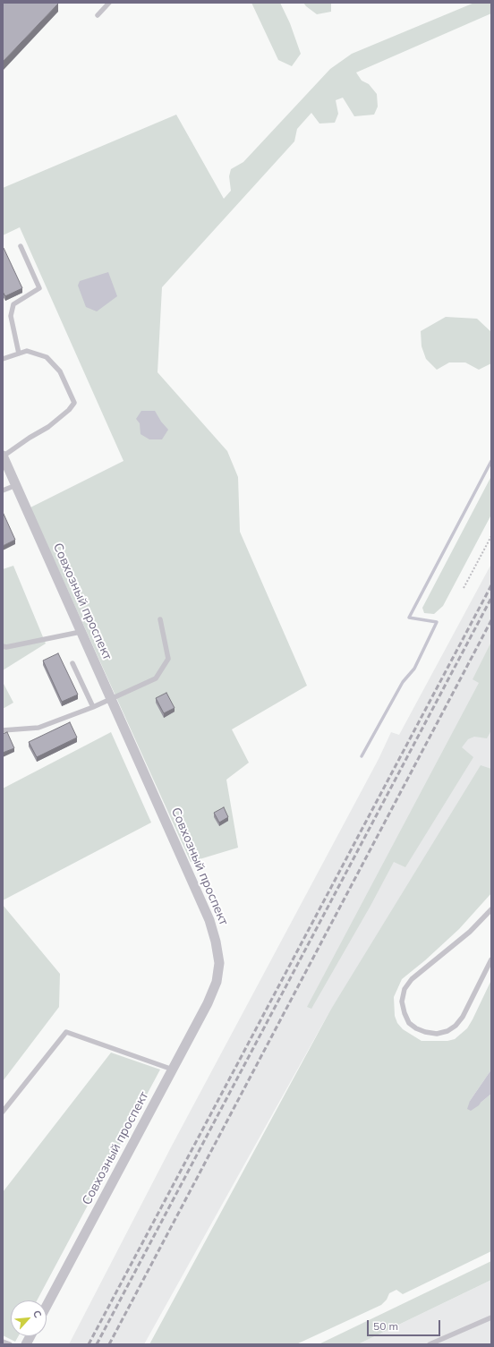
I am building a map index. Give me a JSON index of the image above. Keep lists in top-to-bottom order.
{
  "streets": {
    "street": ["Совхозный проспект"]
  },
  "scale_bar": "50 m",
  "north": "top right"
}
